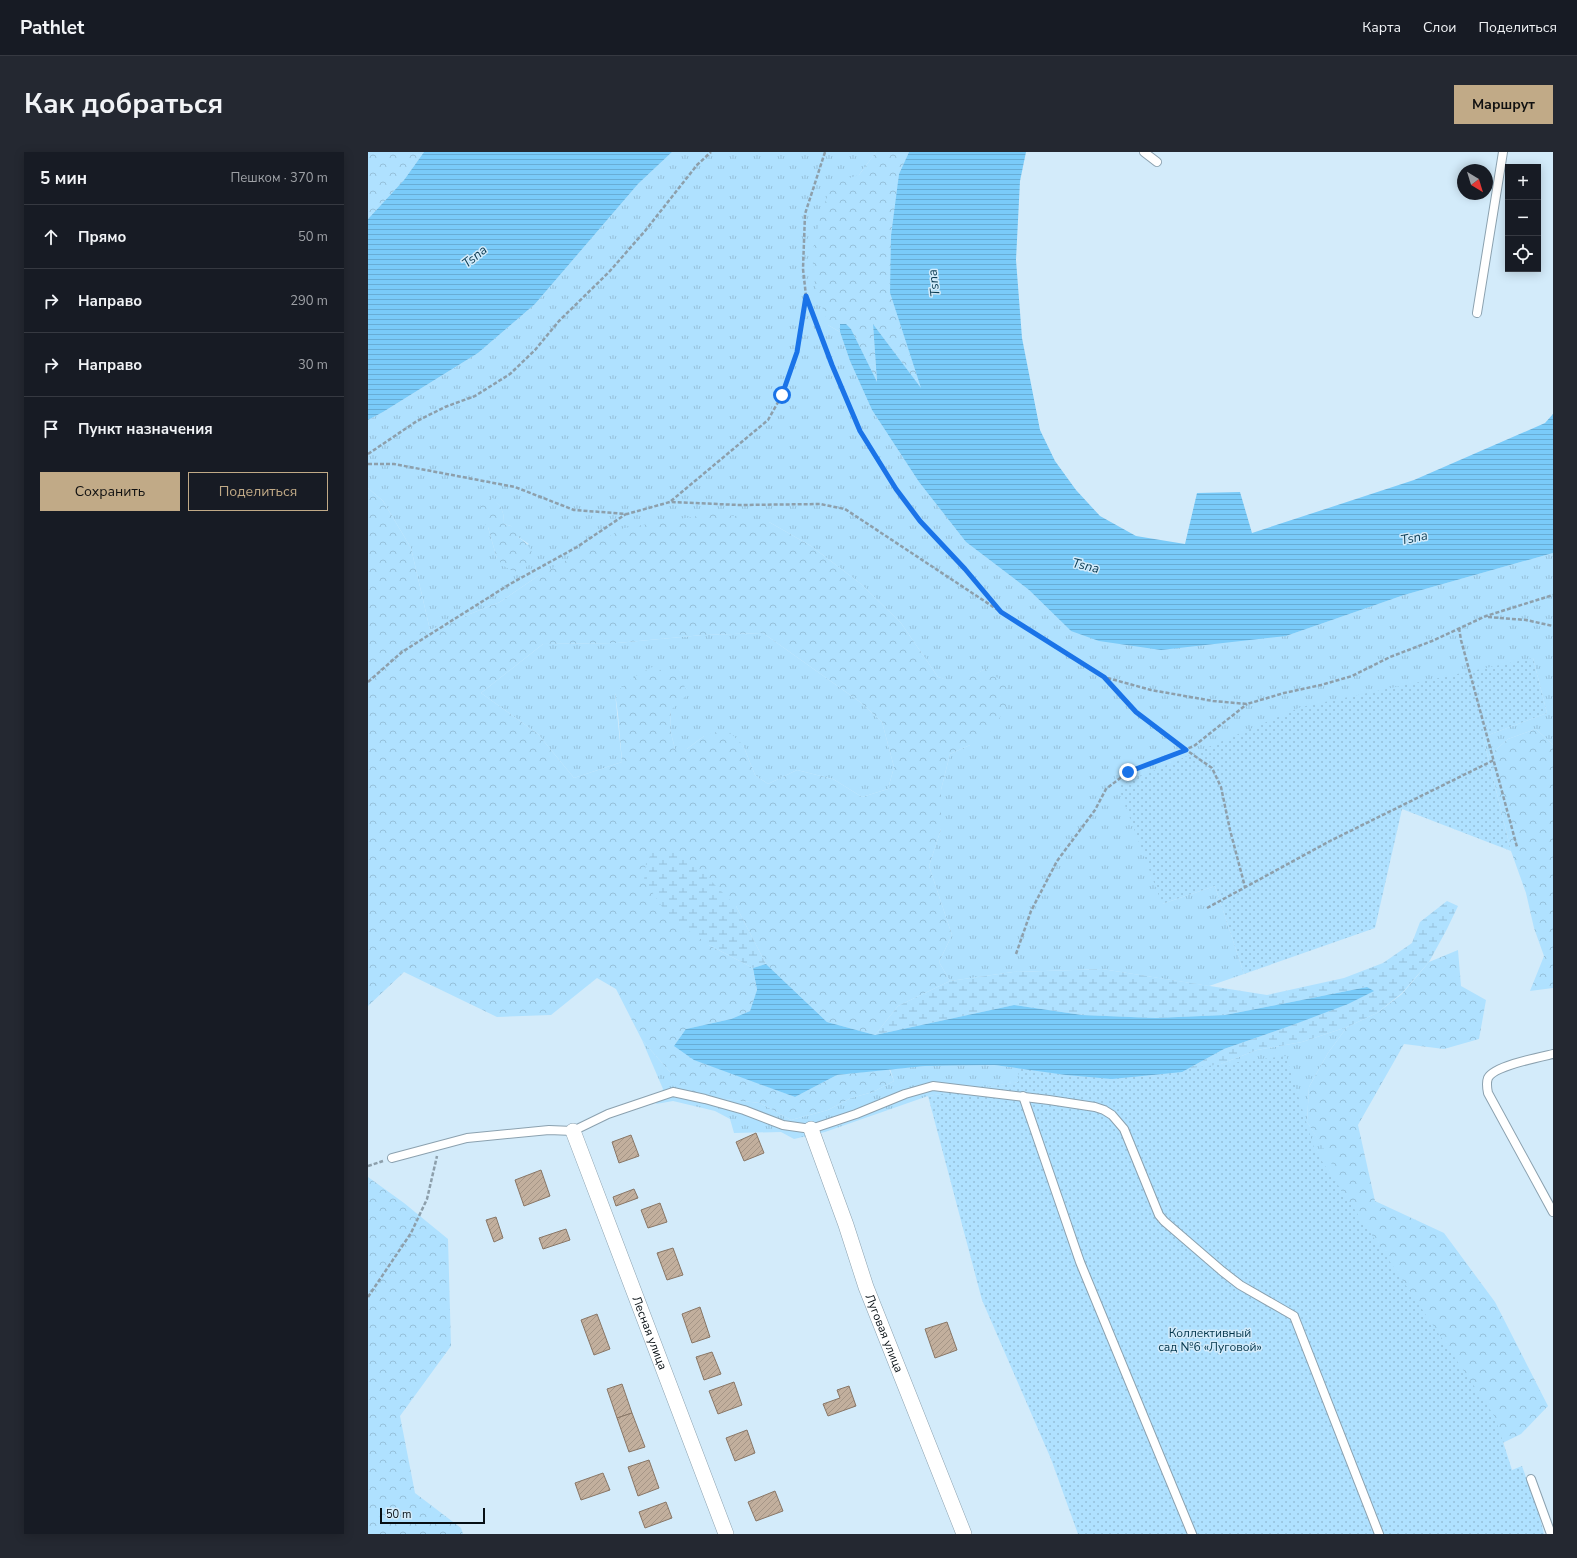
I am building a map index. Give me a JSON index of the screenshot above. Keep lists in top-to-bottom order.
{
  "streets": {
    "street": ["Лесная улица", "Луговая улица"]
  },
  "water": ["Tsna"],
  "parks": ["Коллективный сад №6 «Луговой»"],
  "scale_bar": "50 m",
  "north": "bottom right",
  "page": {
    "header": "Pathlet",
    "nav": ["Карта", "Слои", "Поделиться"],
    "title": "Как добраться",
    "buttons": [
      "Маршрут",
      ["Сохранить", "Поделиться"]
    ],
    "heading": ["5 мин", "Пешком · 370 m"],
    "map_buttons": ["+", "−"],
    "list": [
      ["Прямо", "50 m"],
      ["Направо", "290 m"],
      ["Направо", "30 m"],
      "Пункт назначения"
    ],
    "scale": "50 m"
  }
}
